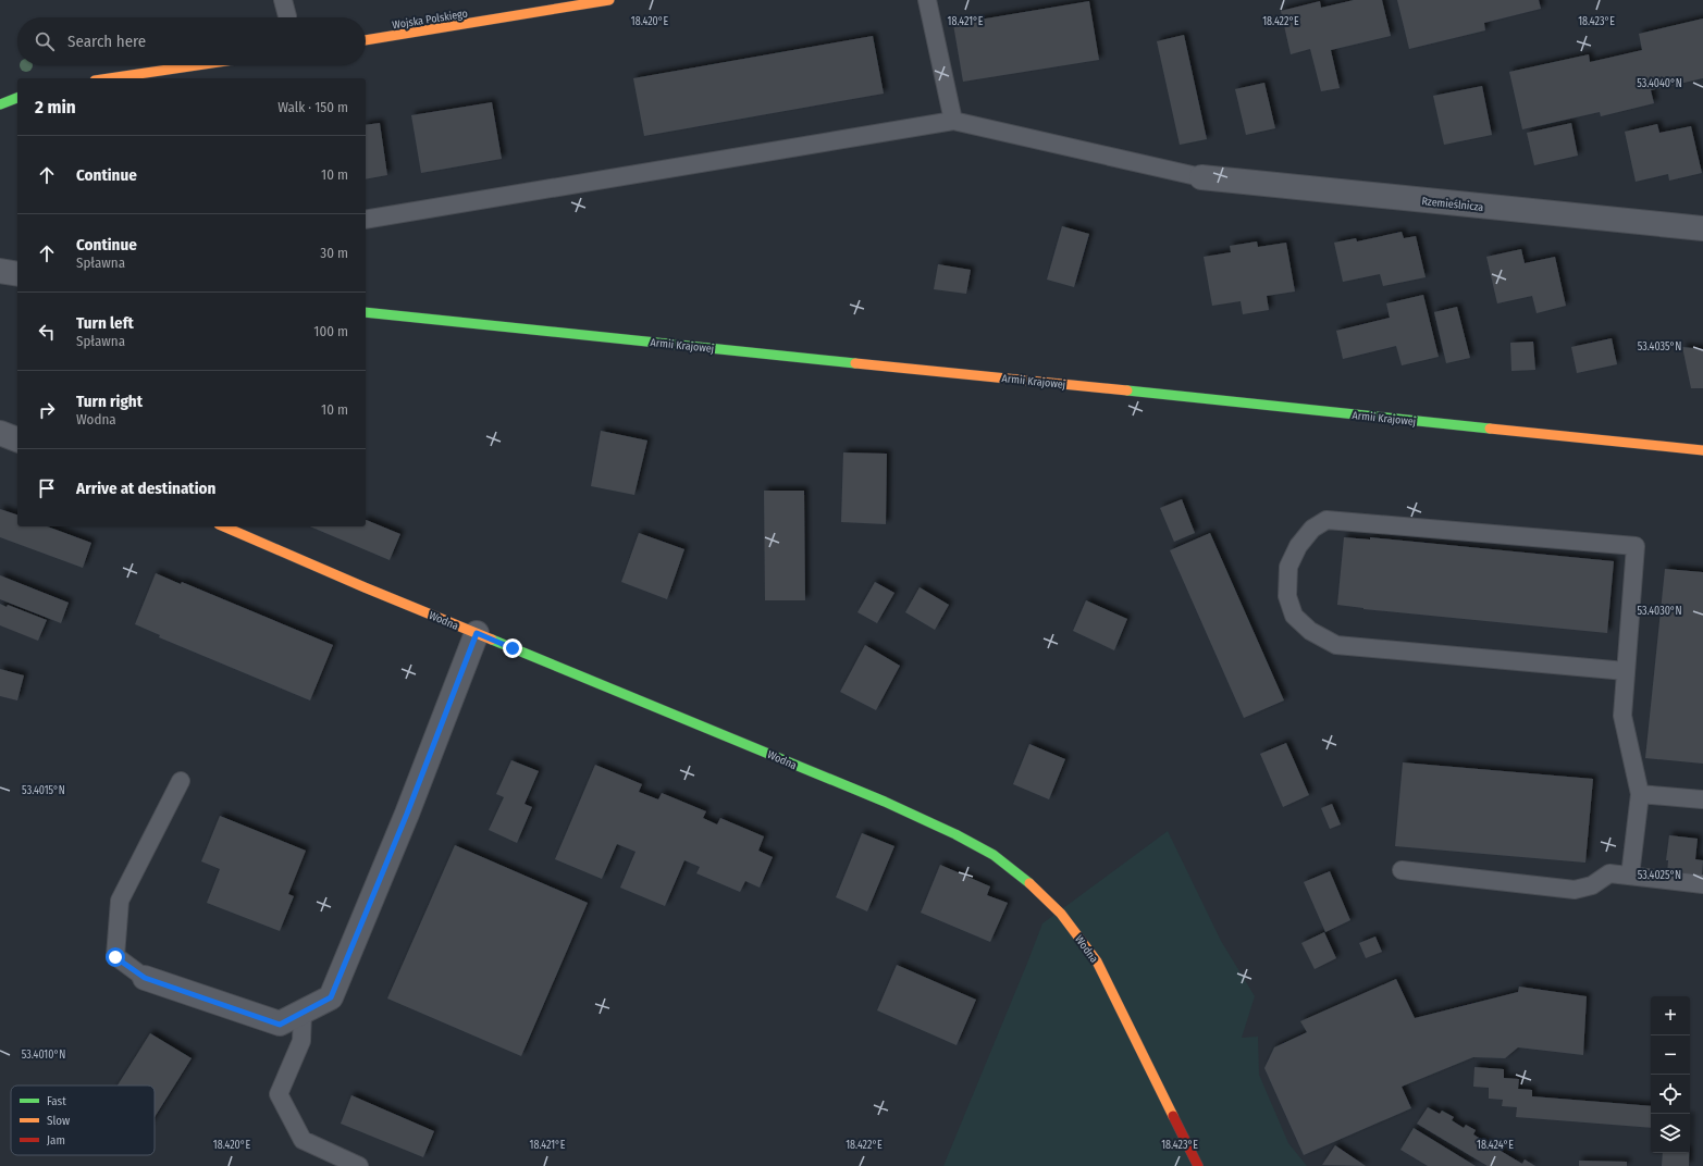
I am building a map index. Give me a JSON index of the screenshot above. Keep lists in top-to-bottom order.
{
  "streets": {
    "street": [
      "Wojska Polskiego",
      "Rzemieślnicza",
      "Armii Krajowej",
      "Wodna"
    ]
  },
  "legend": ["Fast", "Slow", "Jam"],
  "page": {
    "search": "Search here",
    "heading": ["2 min", "Walk · 150 m"],
    "list": [
      ["Continue", "10 m"],
      ["Continue", "Spławna", "30 m"],
      ["Turn left", "Spławna", "100 m"],
      ["Turn right", "Wodna", "10 m"],
      "Arrive at destination"
    ],
    "map_buttons": ["+", "−"]
  },
  "coordinates": [
    "18.420°E",
    "18.421°E",
    "18.422°E",
    "18.423°E",
    "53.4040°N",
    "53.4035°N",
    "53.4030°N",
    "53.4015°N",
    "53.4025°N",
    "53.4010°N",
    "18.424°E"
  ]
}
